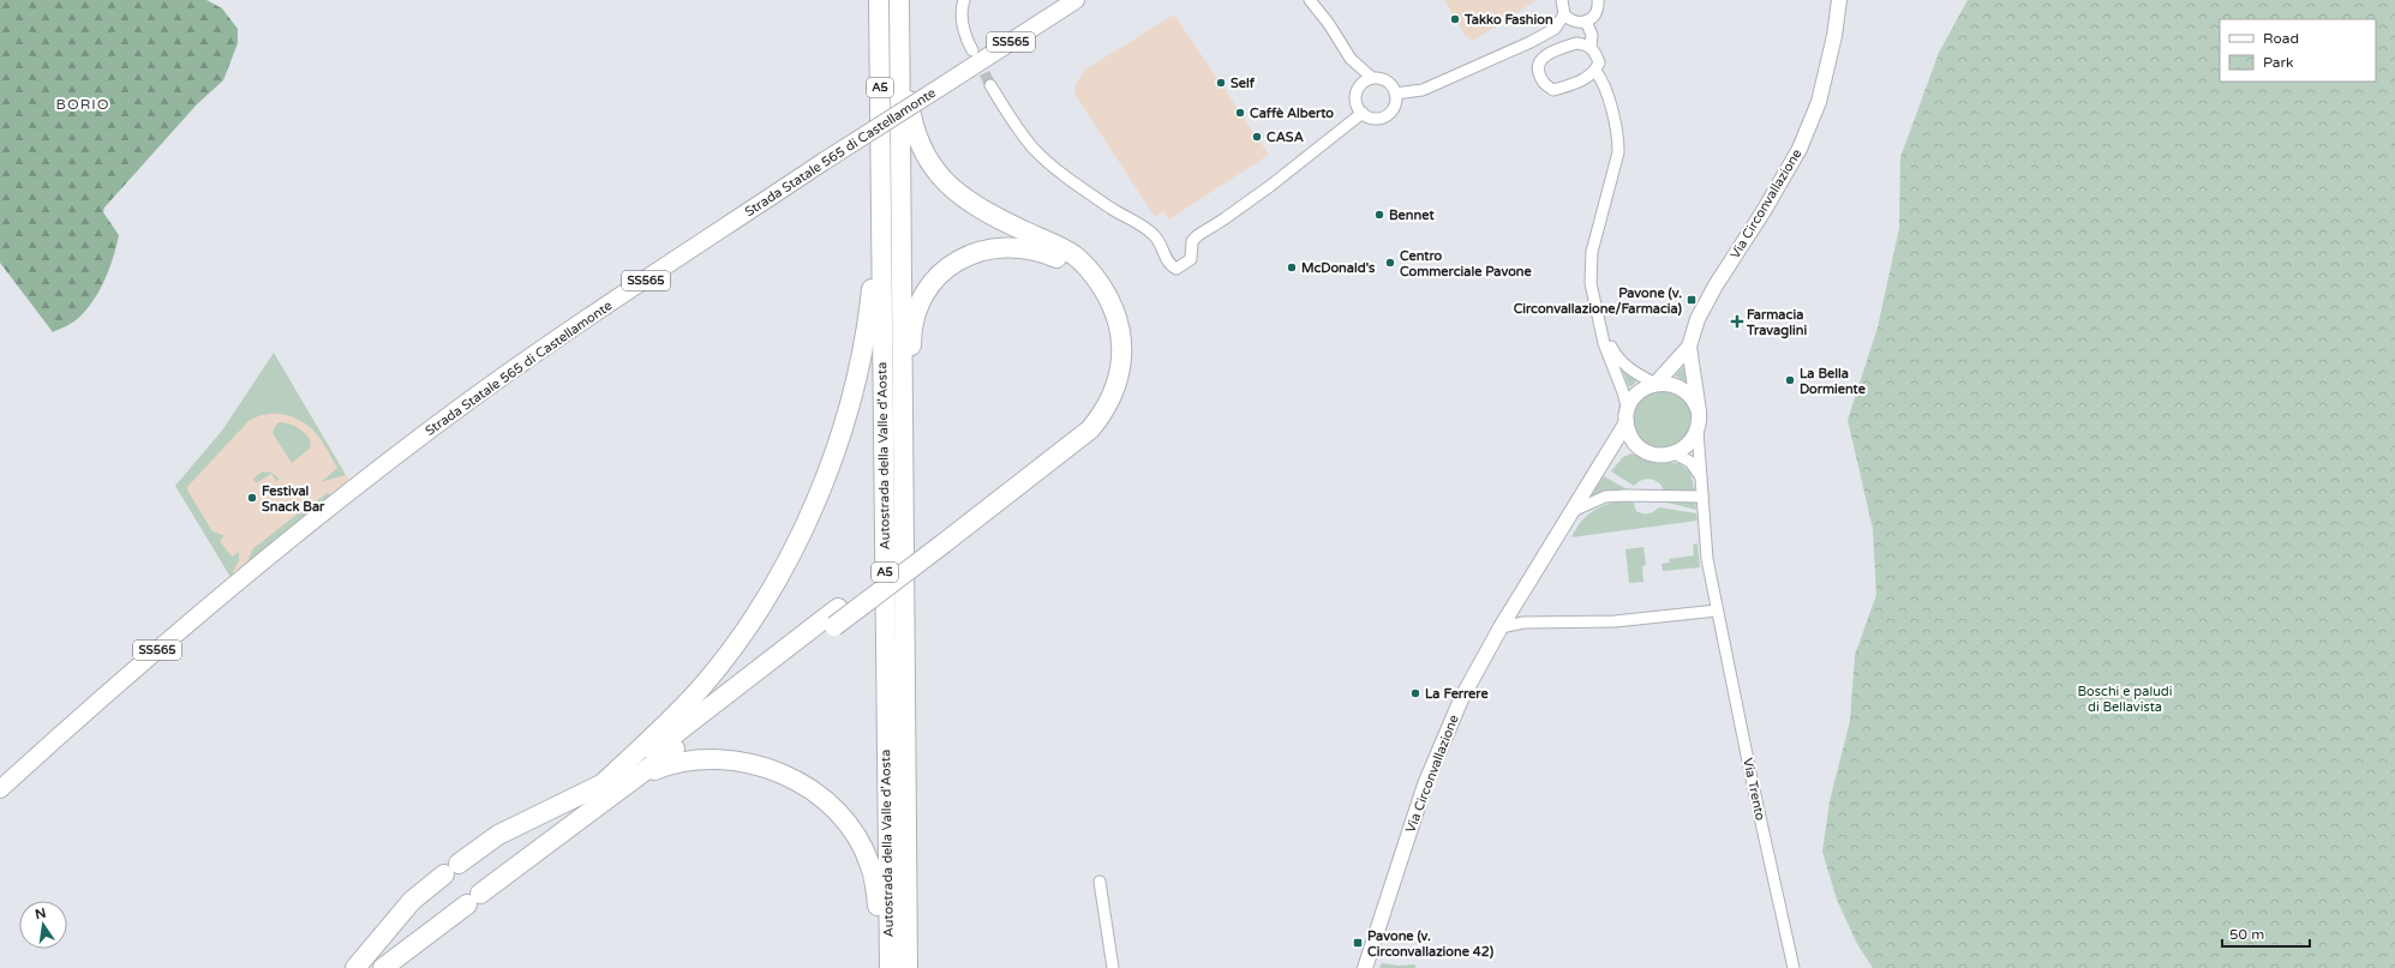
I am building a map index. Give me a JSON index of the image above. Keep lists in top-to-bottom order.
{
  "streets": {
    "highway": ["A5", "Autostrada della Valle d'Aosta"],
    "main road": ["SS565", "Strada Statale 565 di Castellamonte", "Via Circonvallazione"],
    "street": ["Via Trento"]
  },
  "crossings": [
    ["Via Circonvallazione", "Via Trento"]
  ],
  "districts": ["BORIO"],
  "parks": ["Boschi e paludi di Bellavista"],
  "places": {
    "other": [
      "Takko Fashion",
      "Self",
      "Caffè Alberto",
      "CASA",
      "Bennet",
      "Centro Commerciale Pavone",
      "McDonald's",
      "La Bella Dormiente",
      "Festival Snack Bar",
      "La Ferrere"
    ],
    "transit": ["Pavone (v. Circonvallazione/Farmacia)", "Pavone (v. Circonvallazione 42)"],
    "health": ["Farmacia Travaglini"]
  },
  "legend": ["Road", "Park"],
  "scale_bar": "50 m",
  "north": "top"
}
